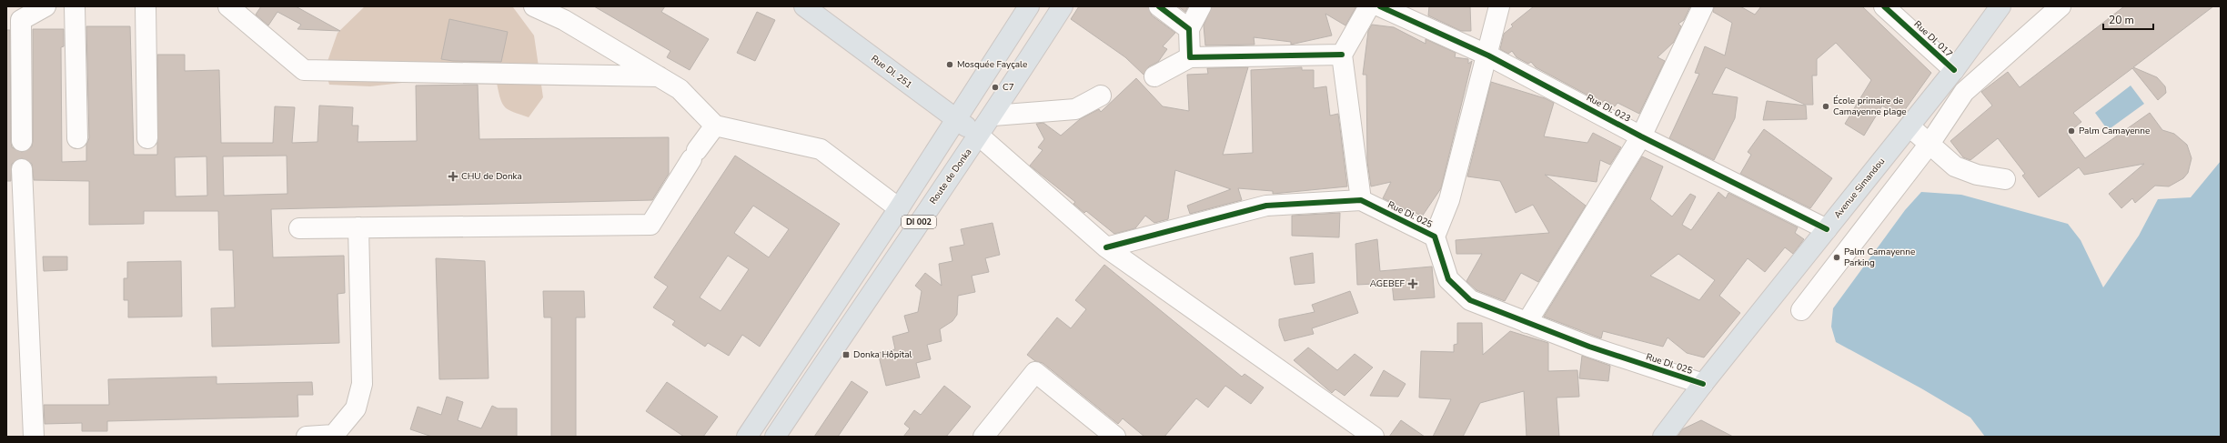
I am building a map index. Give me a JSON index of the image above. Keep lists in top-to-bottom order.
{
  "streets": {
    "main road": [
      "Rue DI. 251",
      "Route de Donka",
      "Avenue Simandou",
      "DI 002"
    ],
    "street": ["Rue DI. 017", "Rue DI. 023", "Rue DI. 025"]
  },
  "crossings": [
    ["Rue DI. 017", "Avenue Simandou"],
    ["Rue DI. 251", "Route de Donka"],
    ["Rue DI. 251", "DI 002"],
    ["Rue DI. 023", "Avenue Simandou"],
    ["Avenue Simandou", "Rue DI. 025"]
  ],
  "places": {
    "other": [
      "Mosquée Fayçale",
      "C7",
      "École primaire de Camayenne plage",
      "Palm Camayenne",
      "Palm Camayenne Parking"
    ],
    "health": ["CHU de Donka", "AGEBEF"],
    "transit": ["Donka Hôpital"]
  },
  "scale_bar": "20 m"
}
